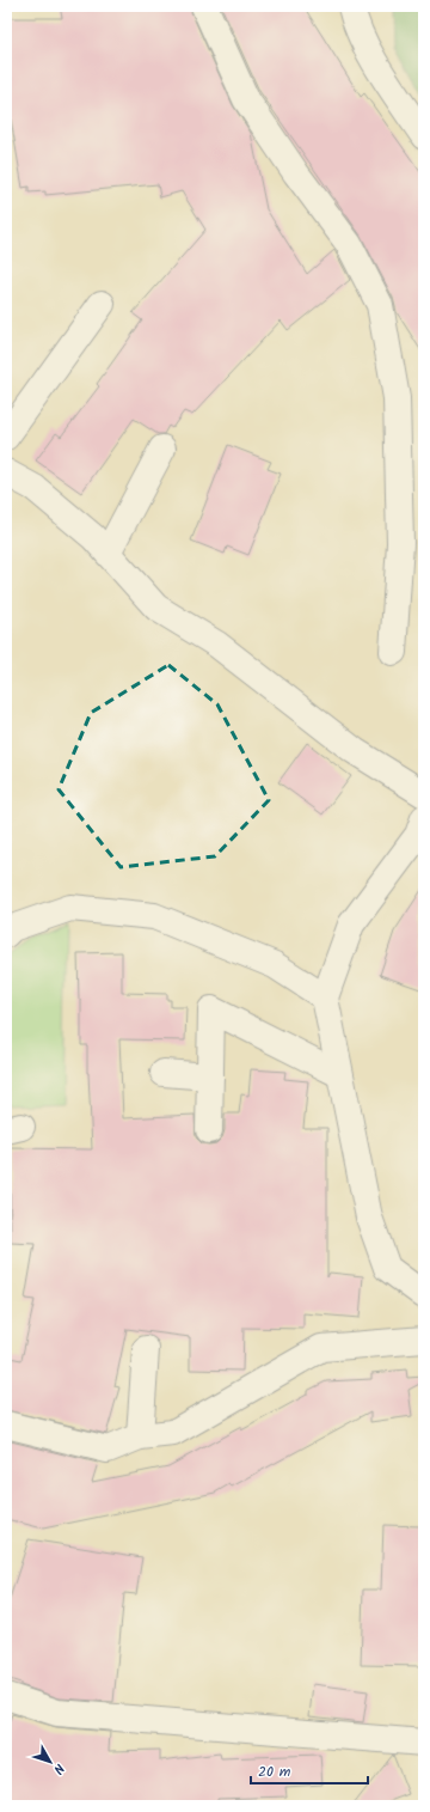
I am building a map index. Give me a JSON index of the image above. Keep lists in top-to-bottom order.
{
  "scale_bar": "20 m",
  "north": "bottom right"
}
